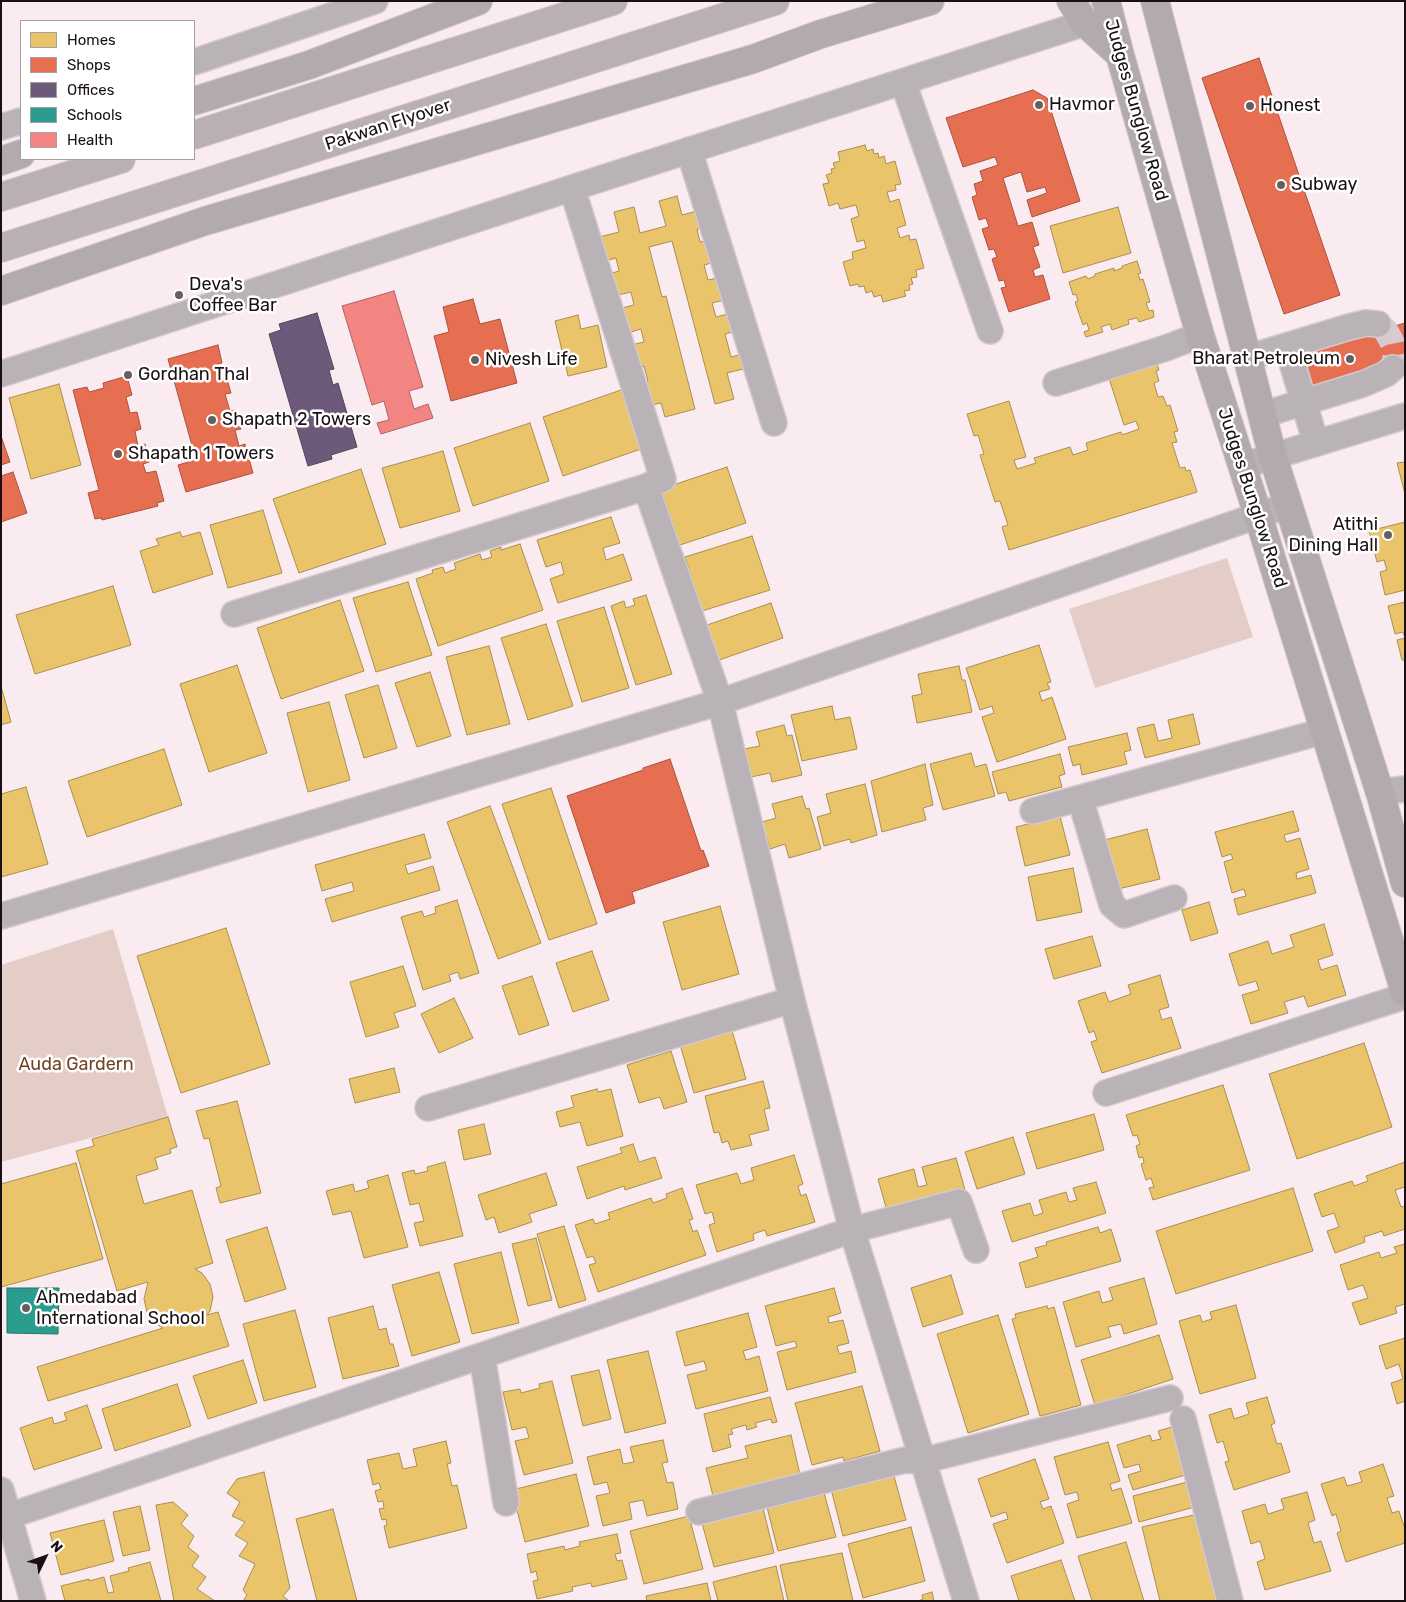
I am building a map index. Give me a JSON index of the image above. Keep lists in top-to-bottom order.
{
  "streets": {
    "highway": ["Pakwan Flyover"],
    "main road": ["Judges Bunglow Road"]
  },
  "parks": ["Auda Gardern"],
  "places": [
    "Havmor",
    "Honest",
    "Subway",
    "Deva's Coffee Bar",
    "Bharat Petroleum",
    "Nivesh Life",
    "Gordhan Thal",
    "Shapath 2 Towers",
    "Shapath 1 Towers",
    "Atithi Dining Hall",
    "Ahmedabad International School"
  ],
  "legend": [
    "Homes",
    "Shops",
    "Offices",
    "Schools",
    "Health"
  ],
  "north": "top right"
}
